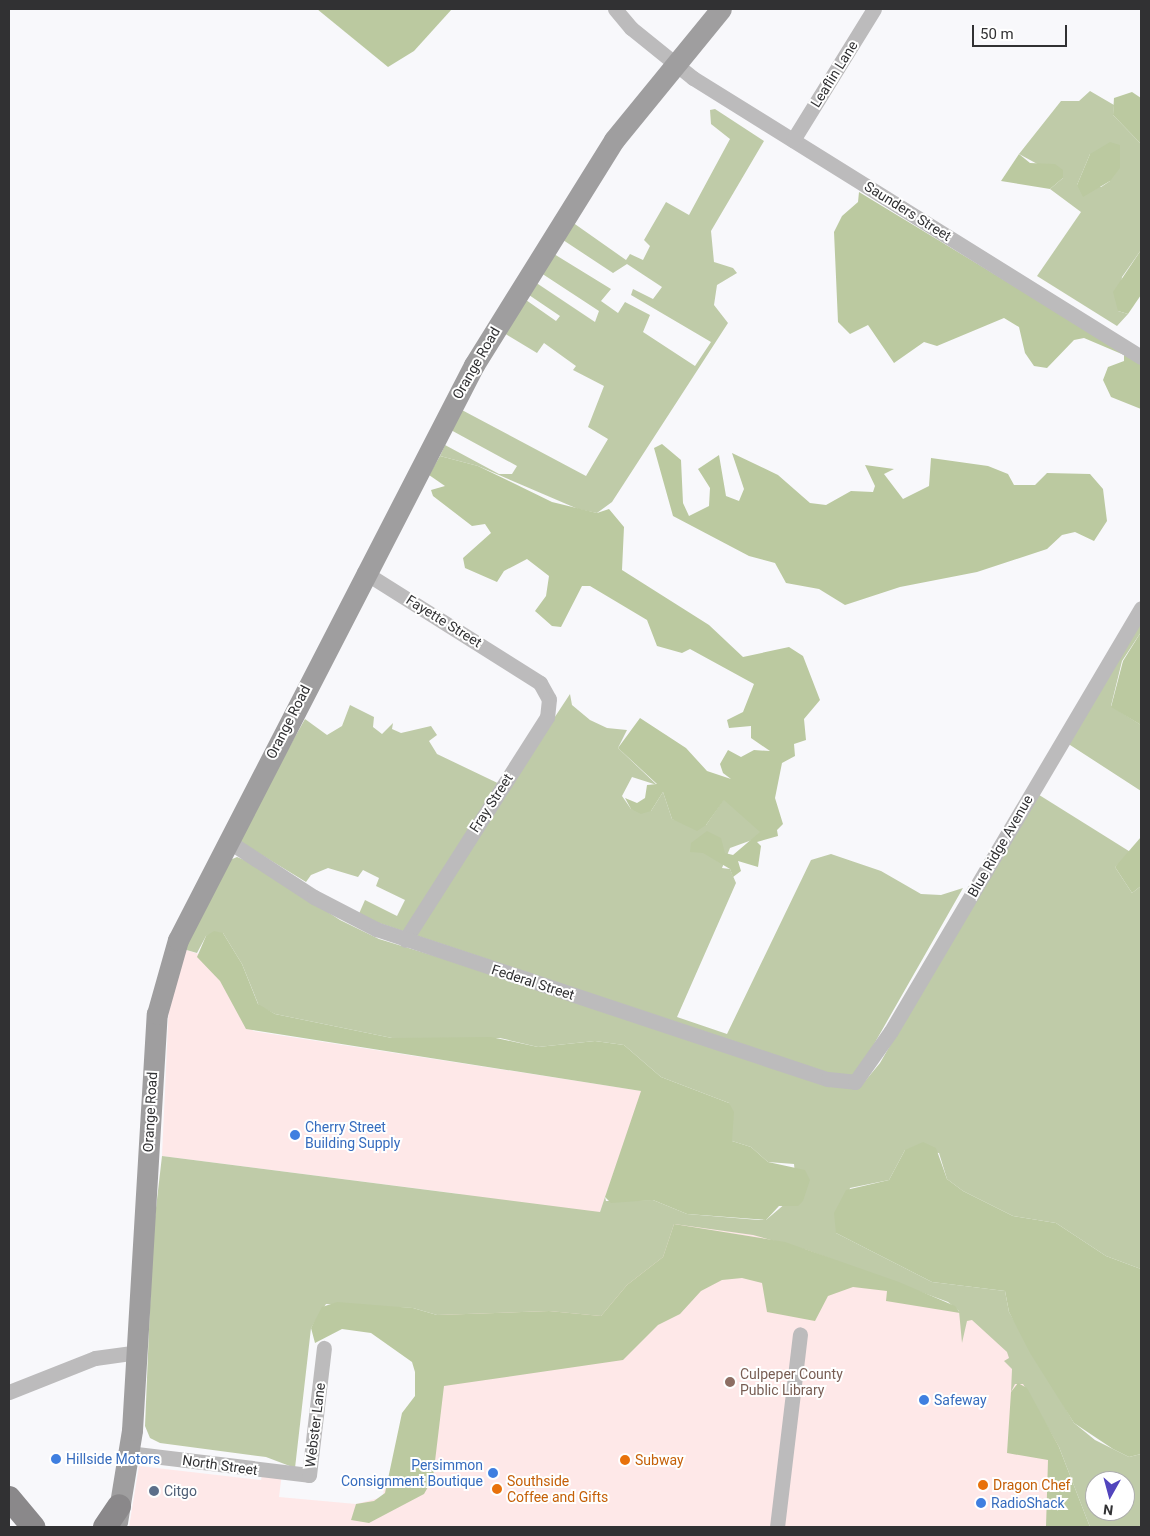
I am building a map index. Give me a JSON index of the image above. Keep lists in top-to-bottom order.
{
  "streets": {
    "main road": ["Orange Road"],
    "street": [
      "Leaflin Lane",
      "Saunders Street",
      "Fayette Street",
      "Fray Street",
      "Blue Ridge Avenue",
      "Federal Street",
      "Webster Lane",
      "North Street"
    ]
  },
  "crossings": [
    ["Leaflin Lane", "Saunders Street"],
    ["Saunders Street", "Orange Road"],
    ["Orange Road", "Fayette Street"],
    ["Orange Road", "Federal Street"],
    ["Orange Road", "North Street"],
    ["Fayette Street", "Fray Street"],
    ["Fray Street", "Federal Street"],
    ["Blue Ridge Avenue", "Federal Street"],
    ["Webster Lane", "North Street"]
  ],
  "places": [
    "Cherry Street Building Supply",
    "Culpeper County Public Library",
    "Safeway",
    "Hillside Motors",
    "Subway",
    "Persimmon Consignment Boutique",
    "Dragon Chef",
    "Southside Coffee and Gifts",
    "Citgo",
    "RadioShack"
  ],
  "scale_bar": "50 m",
  "north": "bottom"
}
